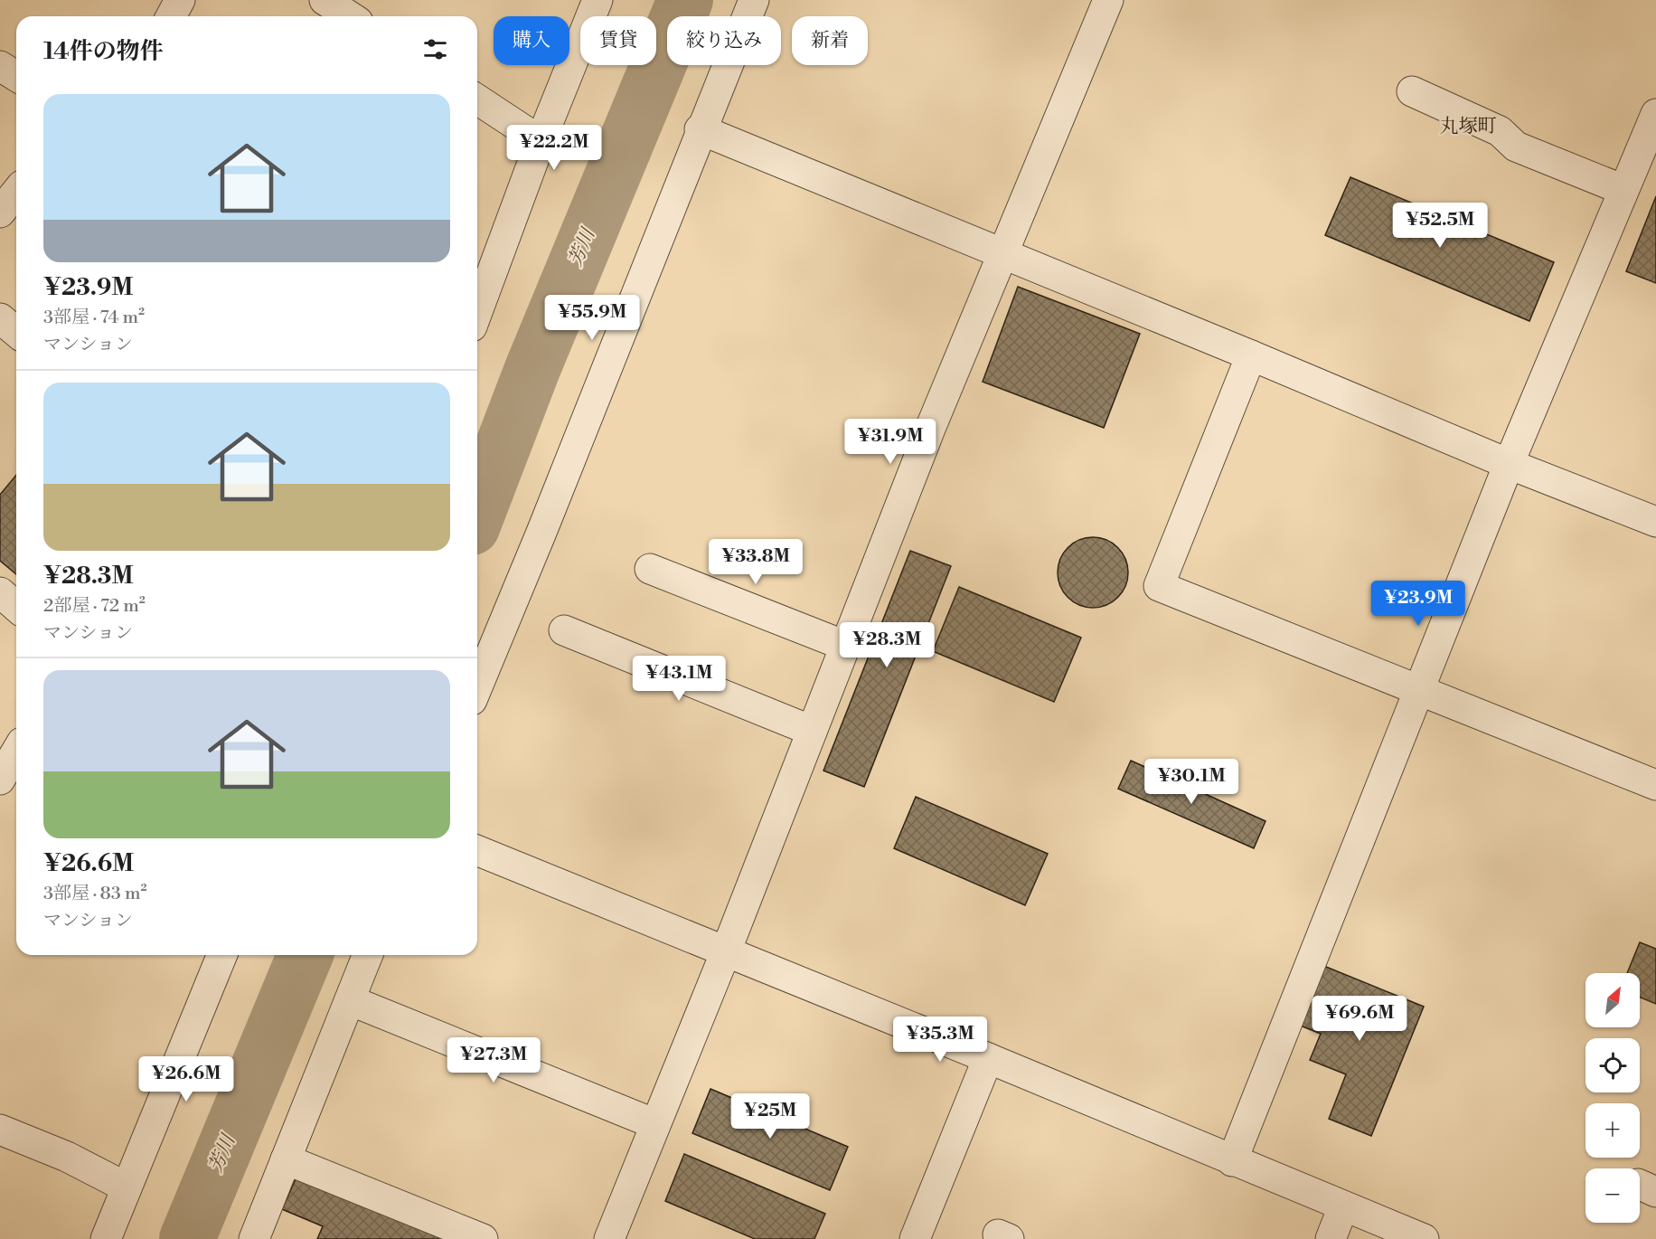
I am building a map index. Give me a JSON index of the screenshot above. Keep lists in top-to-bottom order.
{
  "districts": ["丸塚町"],
  "water": ["芳川"],
  "north": "top right",
  "page": {
    "chip": [
      "購入",
      "賃貸",
      "絞り込み",
      "新着"
    ],
    "heading": "14件の物件",
    "list": [
      {
        "name": "¥23.9M",
        "note": "3部屋 · 74 m² · マンション"
      },
      {
        "name": "¥28.3M",
        "note": "2部屋 · 72 m² · マンション"
      },
      {
        "name": "¥26.6M",
        "note": "3部屋 · 83 m² · マンション"
      }
    ],
    "price": [
      "¥22.2M",
      "¥52.5M",
      "¥55.9M",
      "¥31.9M",
      "¥33.8M",
      "¥23.9M",
      "¥28.3M",
      "¥43.1M",
      "¥30.1M",
      "¥69.6M",
      "¥35.3M",
      "¥27.3M",
      "¥26.6M",
      "¥25M"
    ],
    "map_buttons": ["+", "−"]
  }
}
